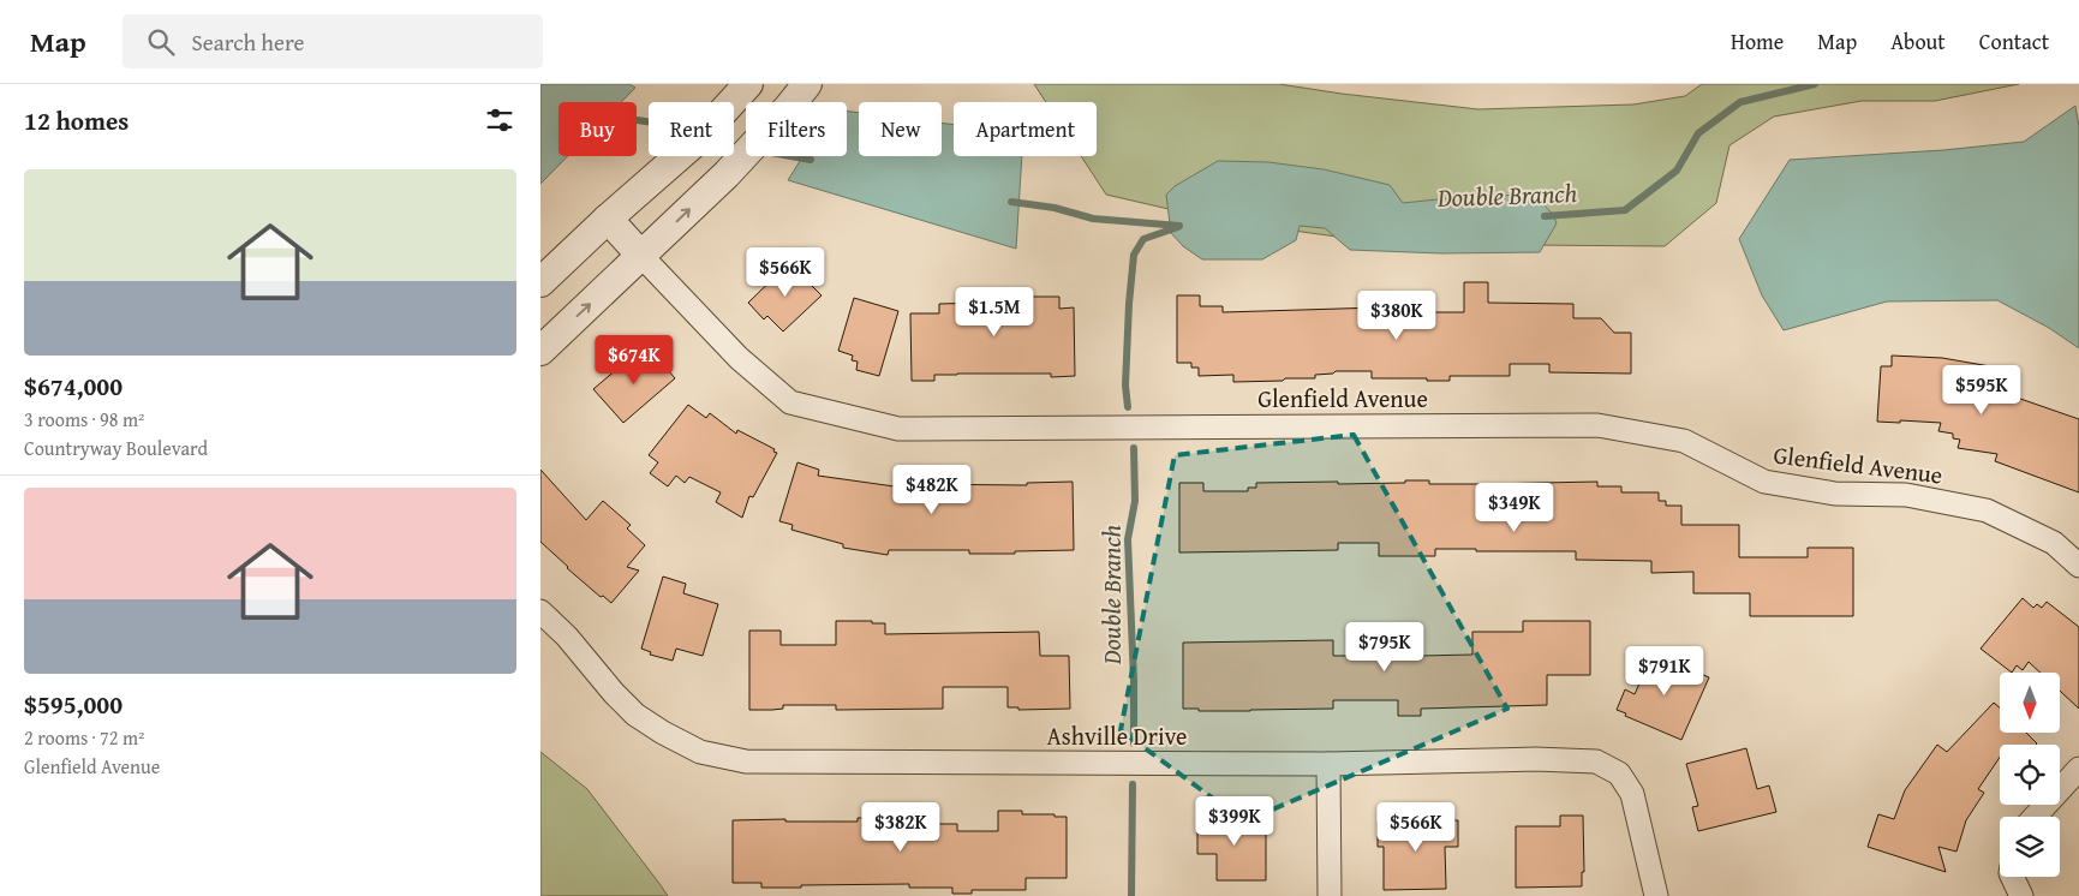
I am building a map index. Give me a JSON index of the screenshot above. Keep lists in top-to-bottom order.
{
  "streets": {
    "street": ["Glenfield Avenue", "Ashville Drive"]
  },
  "water": ["Double Branch"],
  "north": "bottom",
  "page": {
    "header": "Map",
    "search": "Search here",
    "nav": [
      "Home",
      "Map",
      "About",
      "Contact"
    ],
    "heading": "12 homes",
    "chip": [
      "Buy",
      "Rent",
      "Filters",
      "New",
      "Apartment"
    ],
    "list": [
      {
        "name": "$674,000",
        "note": "3 rooms · 98 m² · Countryway Boulevard"
      },
      {
        "name": "$595,000",
        "note": "2 rooms · 72 m² · Glenfield Avenue"
      }
    ],
    "price": [
      "$566K",
      "$1.5M",
      "$380K",
      "$674K",
      "$595K",
      "$482K",
      "$349K",
      "$795K",
      "$791K",
      "$399K",
      "$382K",
      "$566K"
    ]
  }
}
